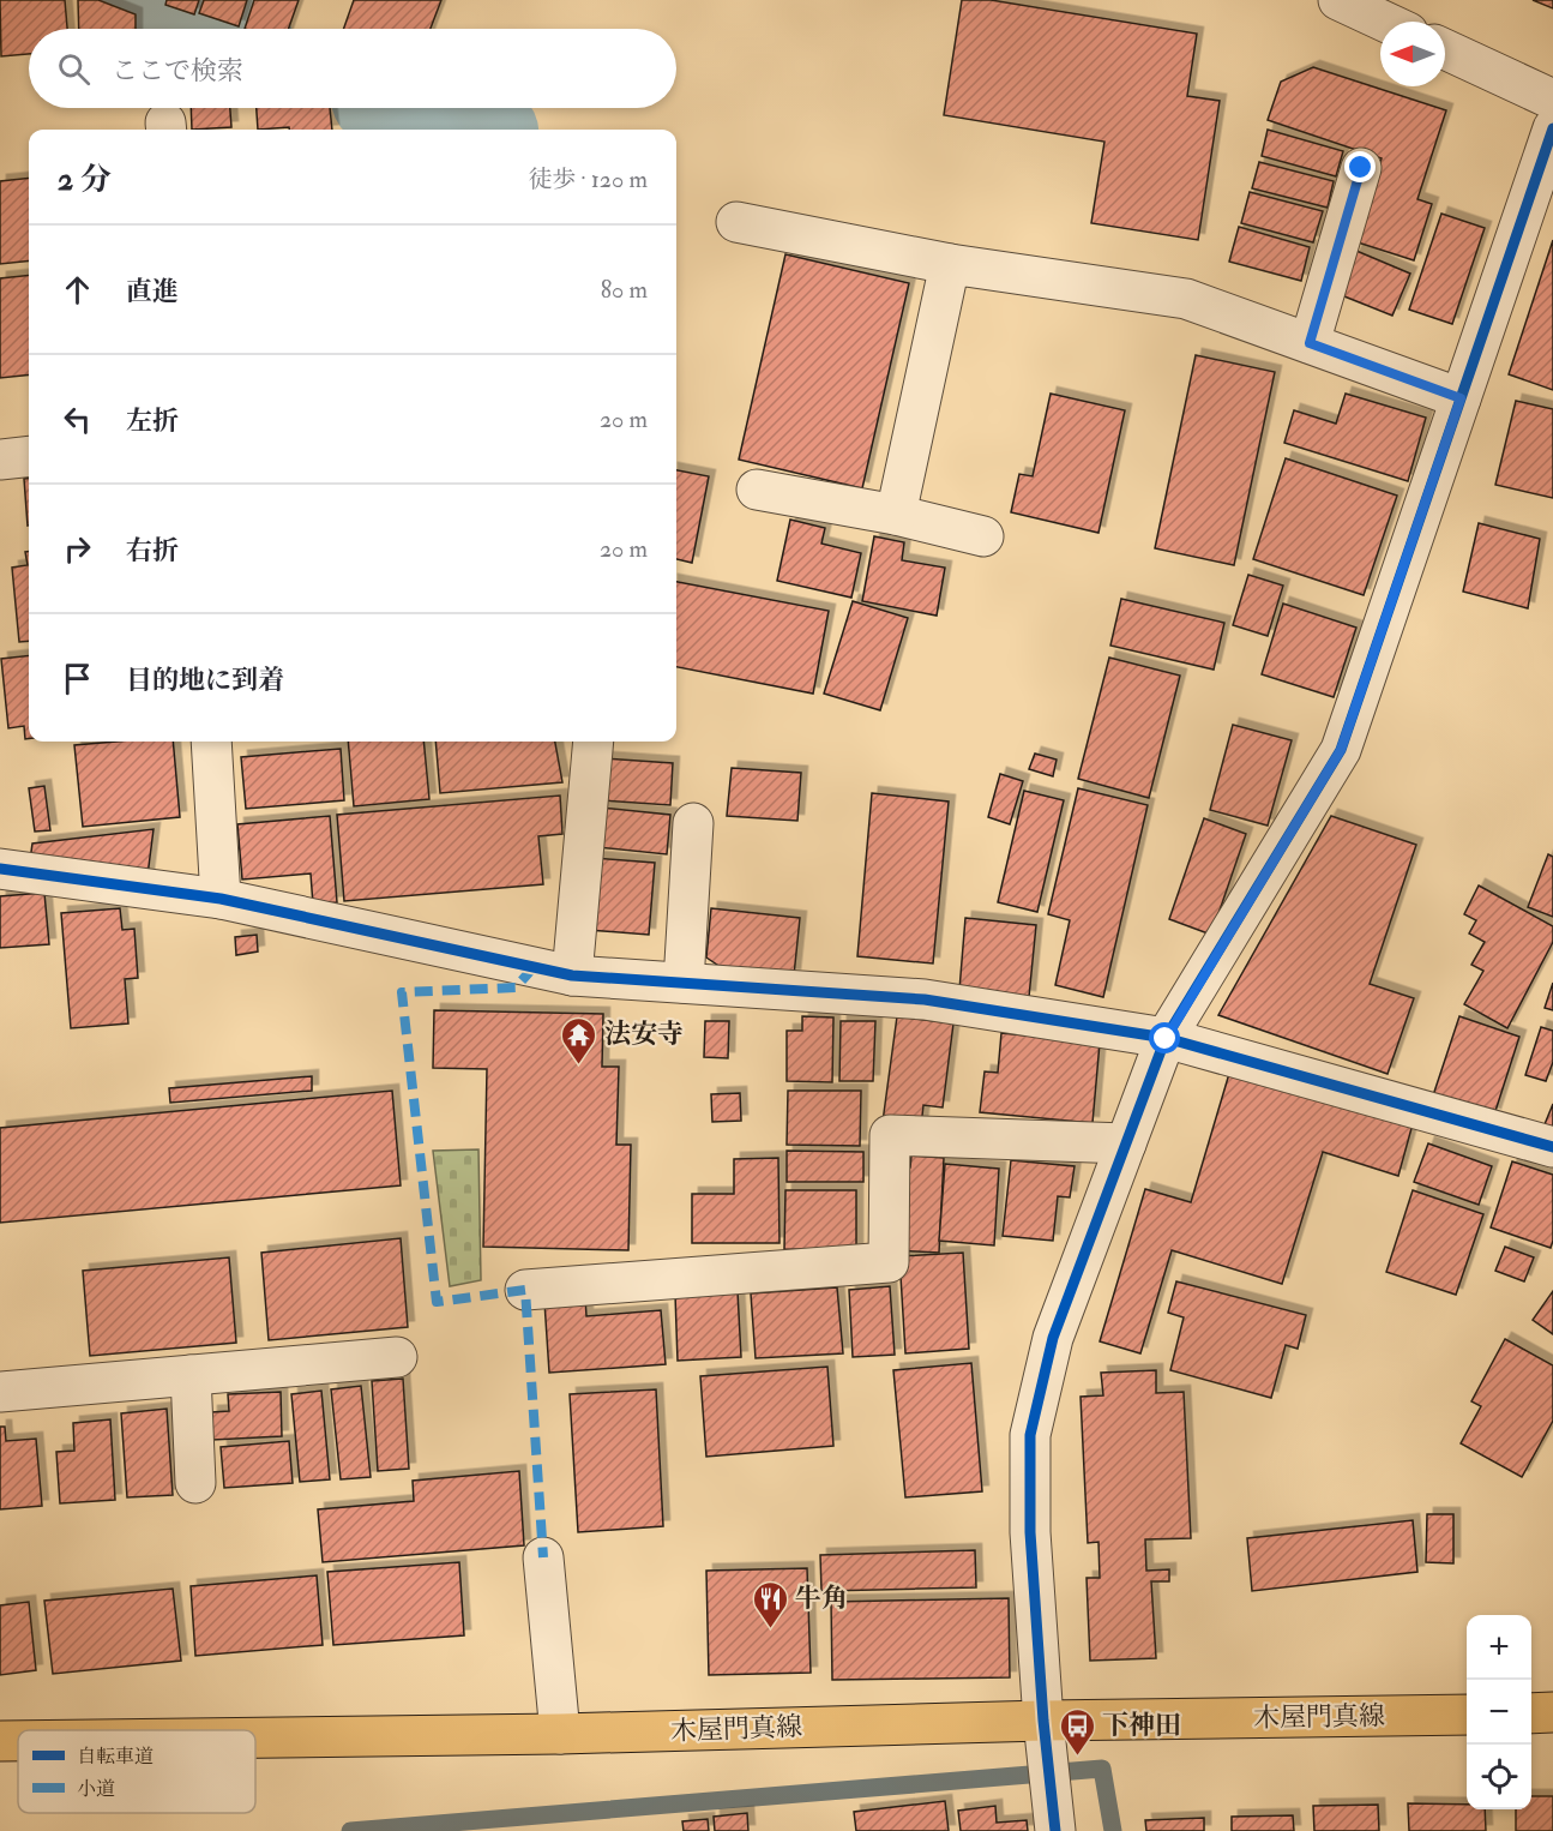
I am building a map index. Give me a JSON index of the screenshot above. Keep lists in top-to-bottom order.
{
  "streets": {
    "main road": ["木屋門真線"]
  },
  "places": {
    "temple": ["法安寺"],
    "restaurant": ["牛角"],
    "bus stop": ["下神田"]
  },
  "legend": ["自転車道", "小道"],
  "north": "left",
  "page": {
    "search": "ここで検索",
    "heading": ["2 分", "徒歩 · 120 m"],
    "list": [
      ["直進", "80 m"],
      ["左折", "20 m"],
      ["右折", "20 m"],
      "目的地に到着"
    ],
    "map_buttons": ["+", "−"]
  }
}
